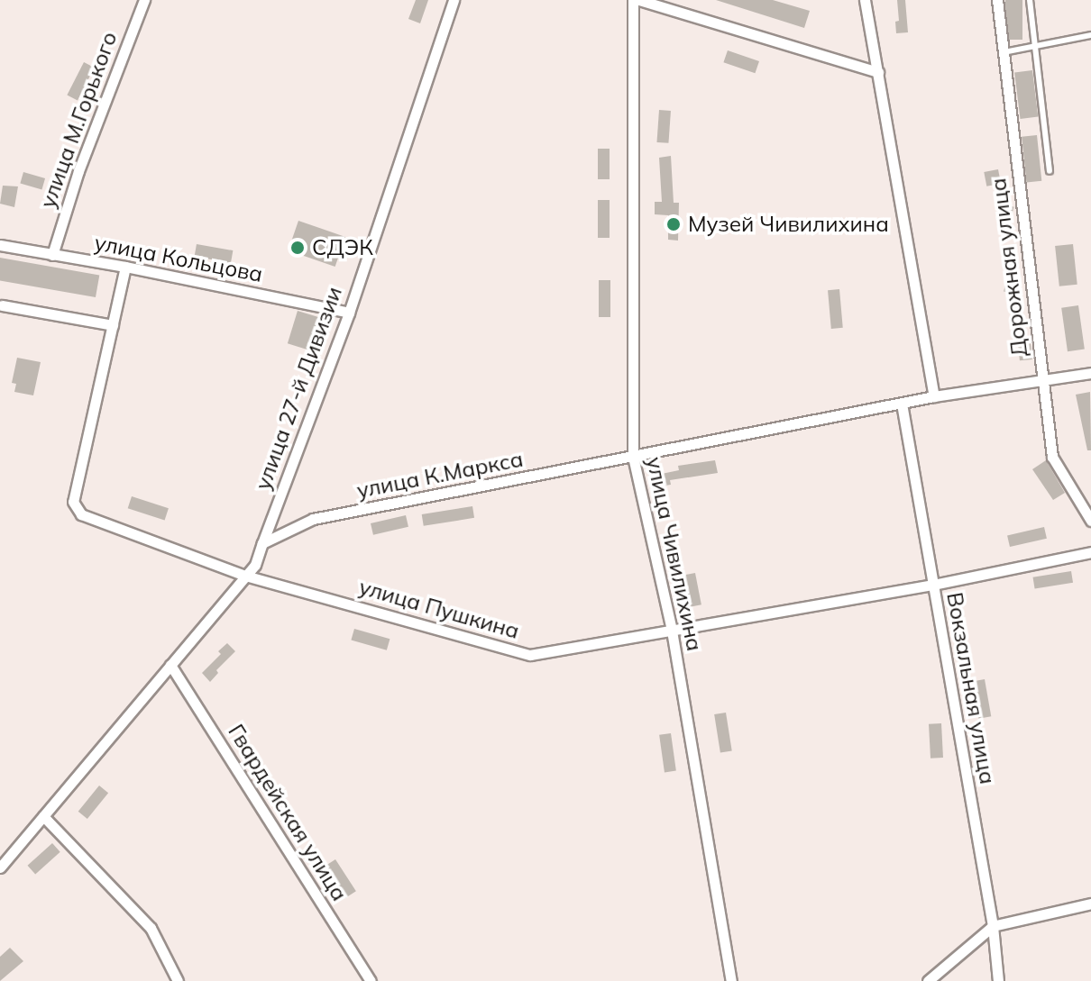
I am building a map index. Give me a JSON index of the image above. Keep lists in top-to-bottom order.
{
  "streets": {
    "street": [
      "улица М.Горького",
      "улица Кольцова",
      "Дорожная улица",
      "улица 27-й Дивизии",
      "улица К.Маркса",
      "улица Чивилихина",
      "улица Пушкина",
      "Вокзальная улица",
      "Гвардейская улица"
    ]
  },
  "crossings": [
    ["улица М.Горького", "улица Кольцова"],
    ["улица Кольцова", "улица 27-й Дивизии"],
    ["улица Кольцова", "улица Пушкина"],
    ["Дорожная улица", "улица К.Маркса"],
    ["улица 27-й Дивизии", "улица К.Маркса"],
    ["улица К.Маркса", "улица Чивилихина"],
    ["улица К.Маркса", "Вокзальная улица"],
    ["улица Чивилихина", "улица Пушкина"],
    ["улица Пушкина", "Вокзальная улица"]
  ],
  "places": ["Музей Чивилихина", "СДЭК"]
}
